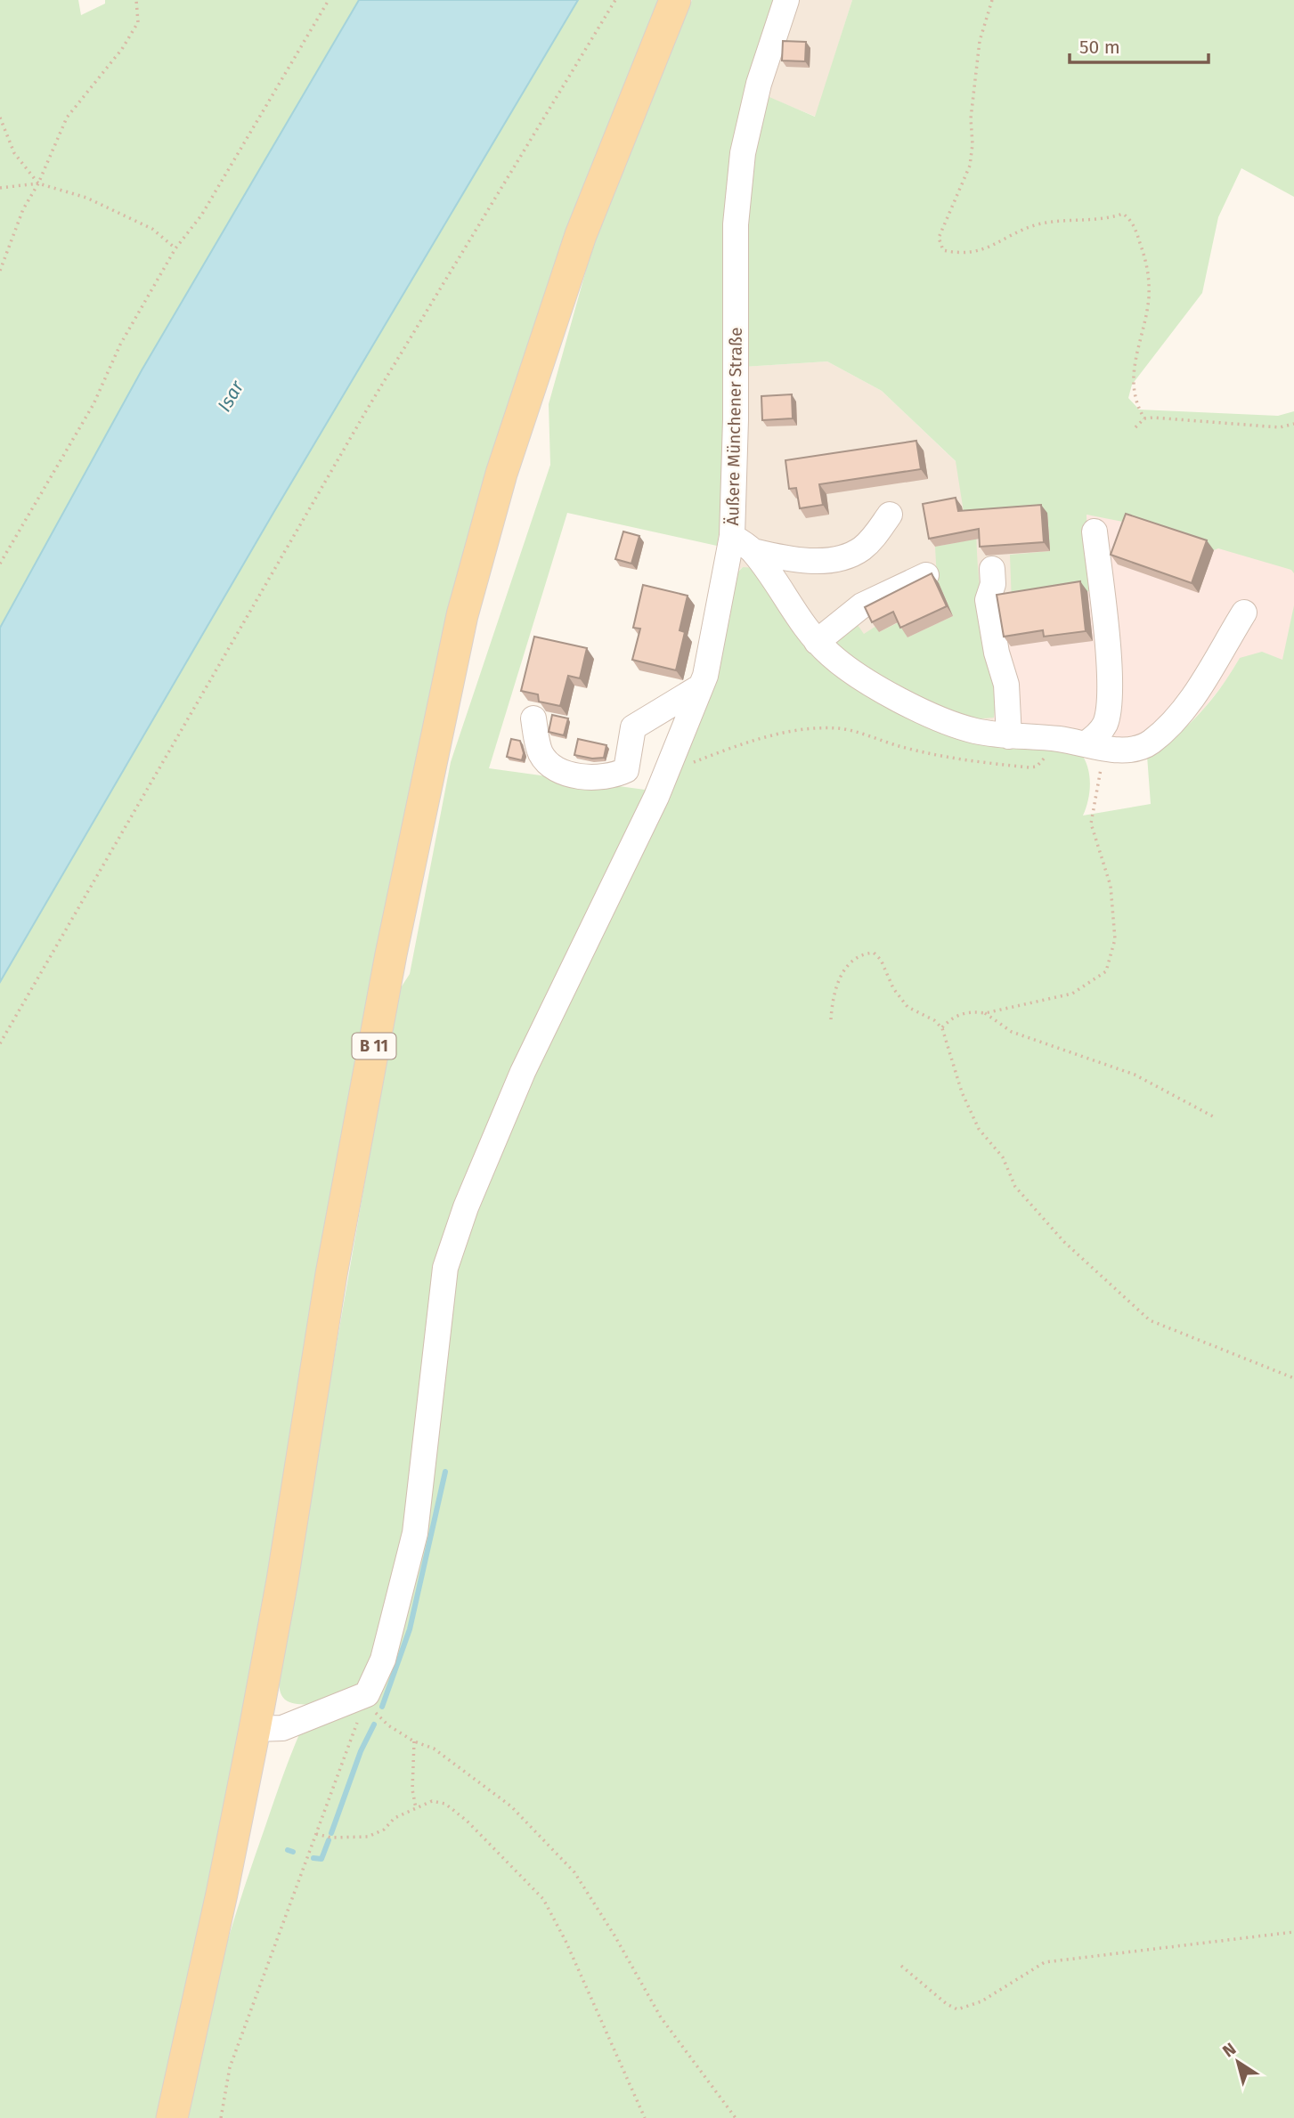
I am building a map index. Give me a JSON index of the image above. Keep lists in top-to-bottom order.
{
  "streets": {
    "main road": ["B 11"],
    "street": ["Äußere Münchener Straße"]
  },
  "water": ["Isar"],
  "scale_bar": "50 m",
  "north": "top left"
}
